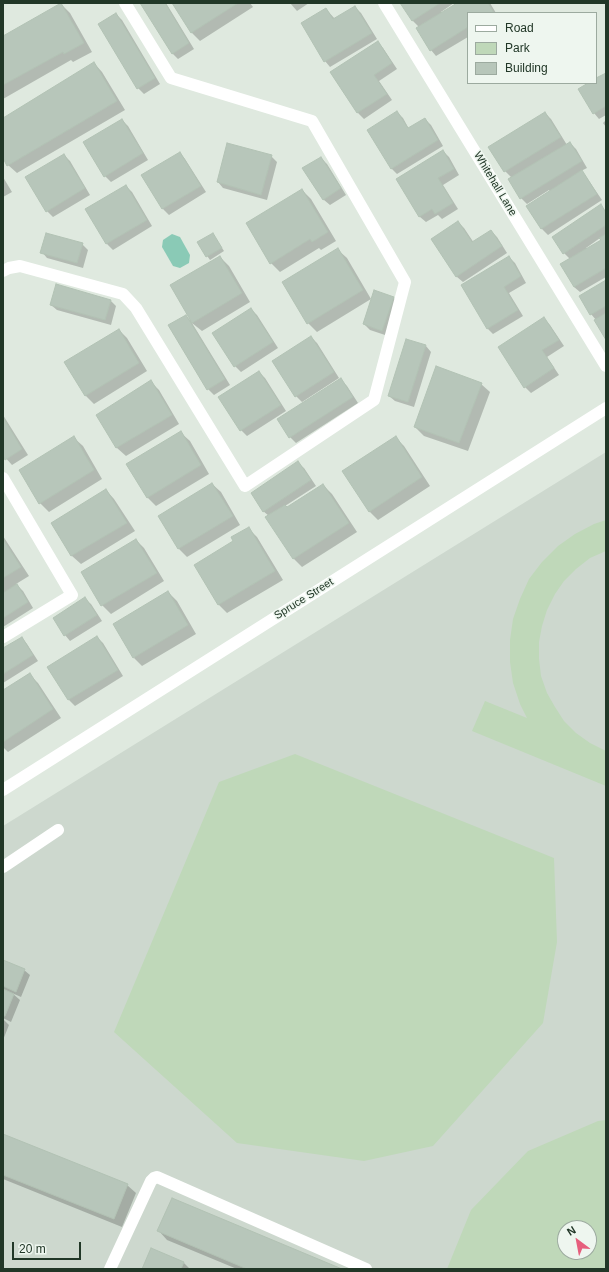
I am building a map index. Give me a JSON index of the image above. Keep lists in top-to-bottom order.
{
  "streets": {
    "street": ["Whitehall Lane", "Spruce Street"]
  },
  "legend": ["Road", "Park", "Building"],
  "scale_bar": "20 m",
  "north": "top left"
}
